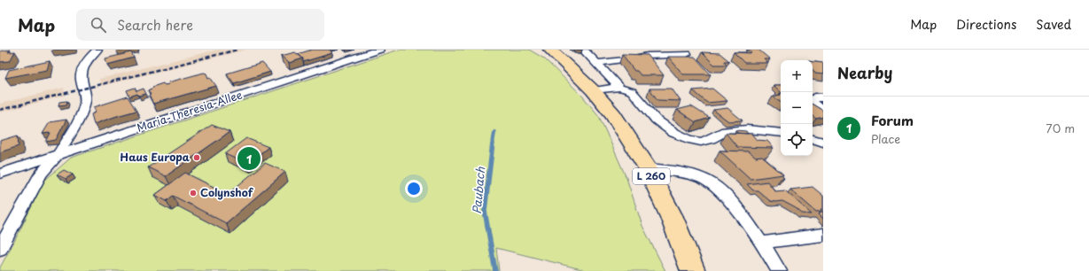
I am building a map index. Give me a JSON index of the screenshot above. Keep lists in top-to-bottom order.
{
  "streets": {
    "main road": ["L 260"],
    "street": ["Maria-Theresia-Allee"]
  },
  "water": ["Paubach"],
  "places": ["Haus Europa", "Colynshof"],
  "page": {
    "header": "Map",
    "search": "Search here",
    "nav": ["Map", "Directions", "Saved"],
    "heading": "Nearby",
    "map_buttons": ["+", "−"],
    "list": [
      {
        "mark": "1",
        "name": "Forum",
        "note": "Place",
        "value": "70 m"
      }
    ],
    "pins": "1"
  }
}
